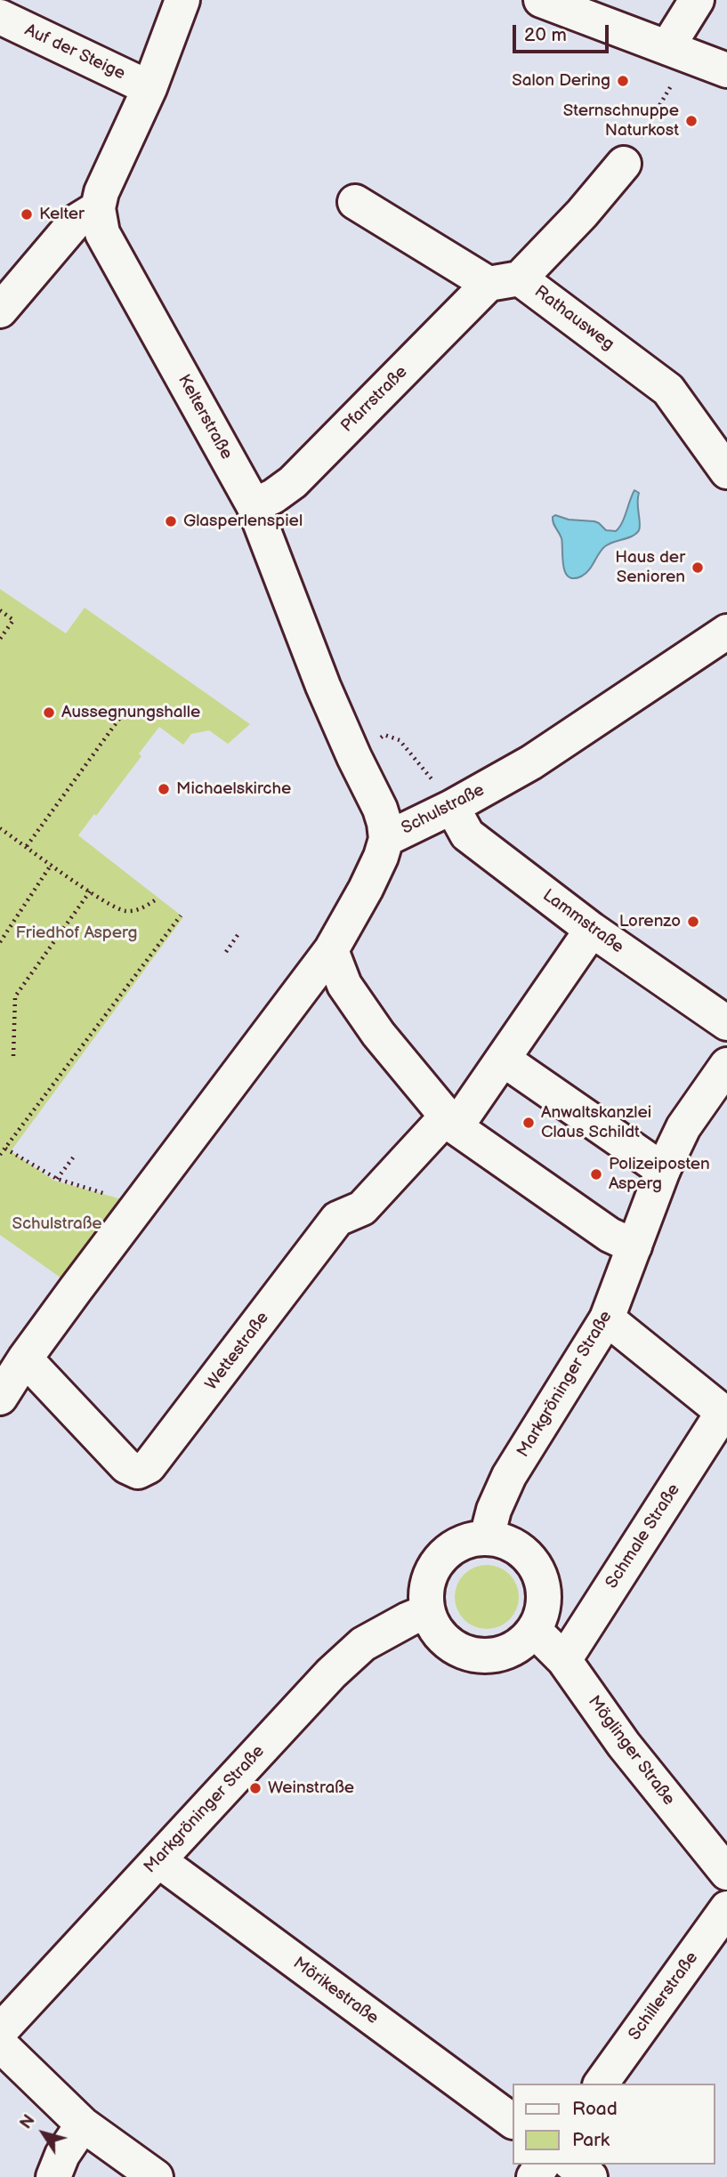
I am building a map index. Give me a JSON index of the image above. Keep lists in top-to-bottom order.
{
  "streets": {
    "street": [
      "Auf der Steige",
      "Rathausweg",
      "Pfarrstraße",
      "Kelterstraße",
      "Schulstraße",
      "Lammstraße",
      "Wettestraße",
      "Markgröninger Straße",
      "Schmale Straße",
      "Möglinger Straße",
      "Mörikestraße",
      "Schillerstraße"
    ]
  },
  "crossings": [
    ["Rathausweg", "Pfarrstraße"],
    ["Pfarrstraße", "Kelterstraße"],
    ["Kelterstraße", "Schulstraße"],
    ["Schulstraße", "Lammstraße"],
    ["Schulstraße", "Wettestraße"],
    ["Lammstraße", "Wettestraße"],
    ["Markgröninger Straße", "Möglinger Straße"],
    ["Markgröninger Straße", "Mörikestraße"],
    ["Schmale Straße", "Möglinger Straße"]
  ],
  "parks": ["Friedhof Asperg", "Schulstraße"],
  "places": [
    "Salon Dering",
    "Sternschnuppe Naturkost",
    "Kelter",
    "Glasperlenspiel",
    "Haus der Senioren",
    "Aussegnungshalle",
    "Michaelskirche",
    "Lorenzo",
    "Anwaltskanzlei Claus Schildt",
    "Polizeiposten Asperg",
    "Weinstraße"
  ],
  "legend": ["Road", "Park"],
  "scale_bar": "20 m",
  "north": "top left"
}
